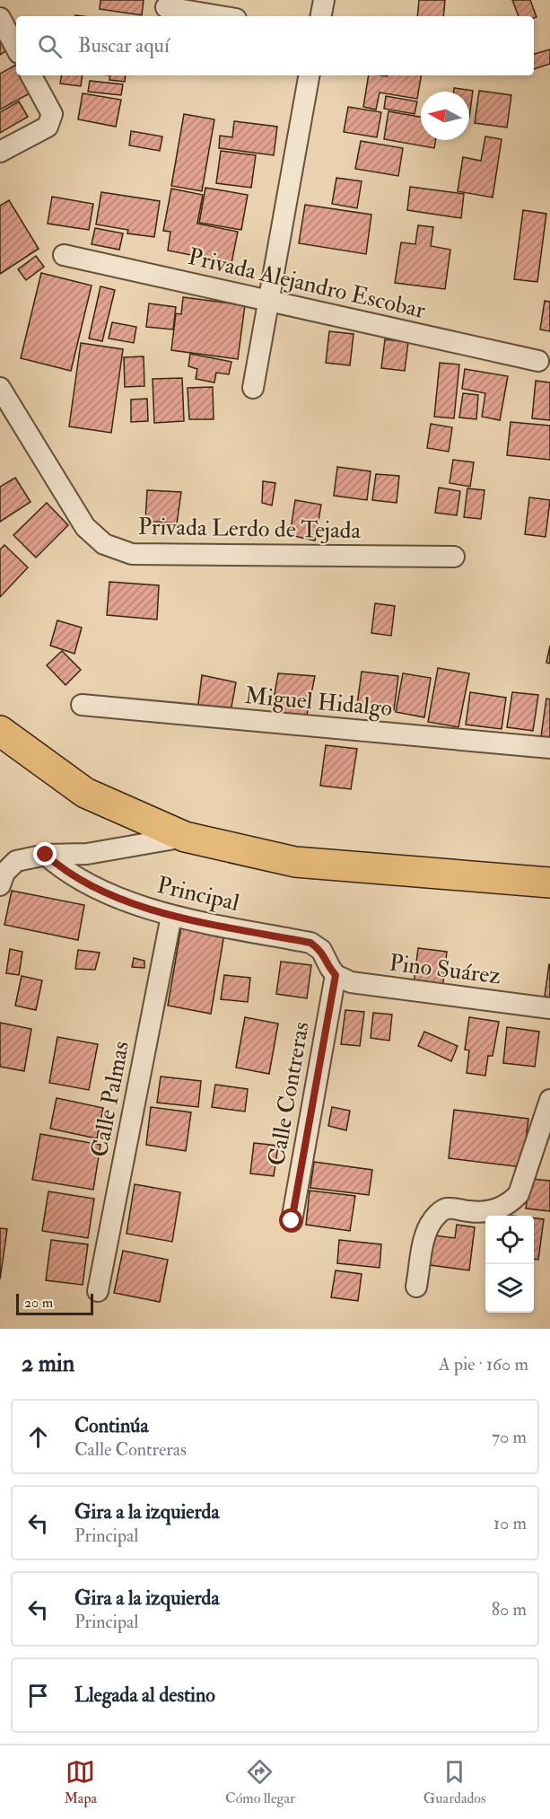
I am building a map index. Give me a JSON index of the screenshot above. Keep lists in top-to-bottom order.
{
  "streets": {
    "street": [
      "Privada Alejandro Escobar",
      "Privada Lerdo de Tejada",
      "Miguel Hidalgo",
      "Principal",
      "Pino Suárez",
      "Calle Contreras",
      "Calle Palmas"
    ]
  },
  "crossings": [
    ["Principal", "Pino Suárez"],
    ["Principal", "Calle Contreras"],
    ["Principal", "Calle Palmas"],
    ["Pino Suárez", "Calle Contreras"]
  ],
  "scale_bar": "20 m",
  "north": "left",
  "page": {
    "search": "Buscar aquí",
    "scale": "20 m",
    "heading": ["2 min", "A pie · 160 m"],
    "list": [
      ["Continúa", "Calle Contreras", "70 m"],
      ["Gira a la izquierda", "Principal", "10 m"],
      ["Gira a la izquierda", "Principal", "80 m"],
      "Llegada al destino"
    ],
    "nav": ["Mapa", "Cómo llegar", "Guardados"]
  }
}
